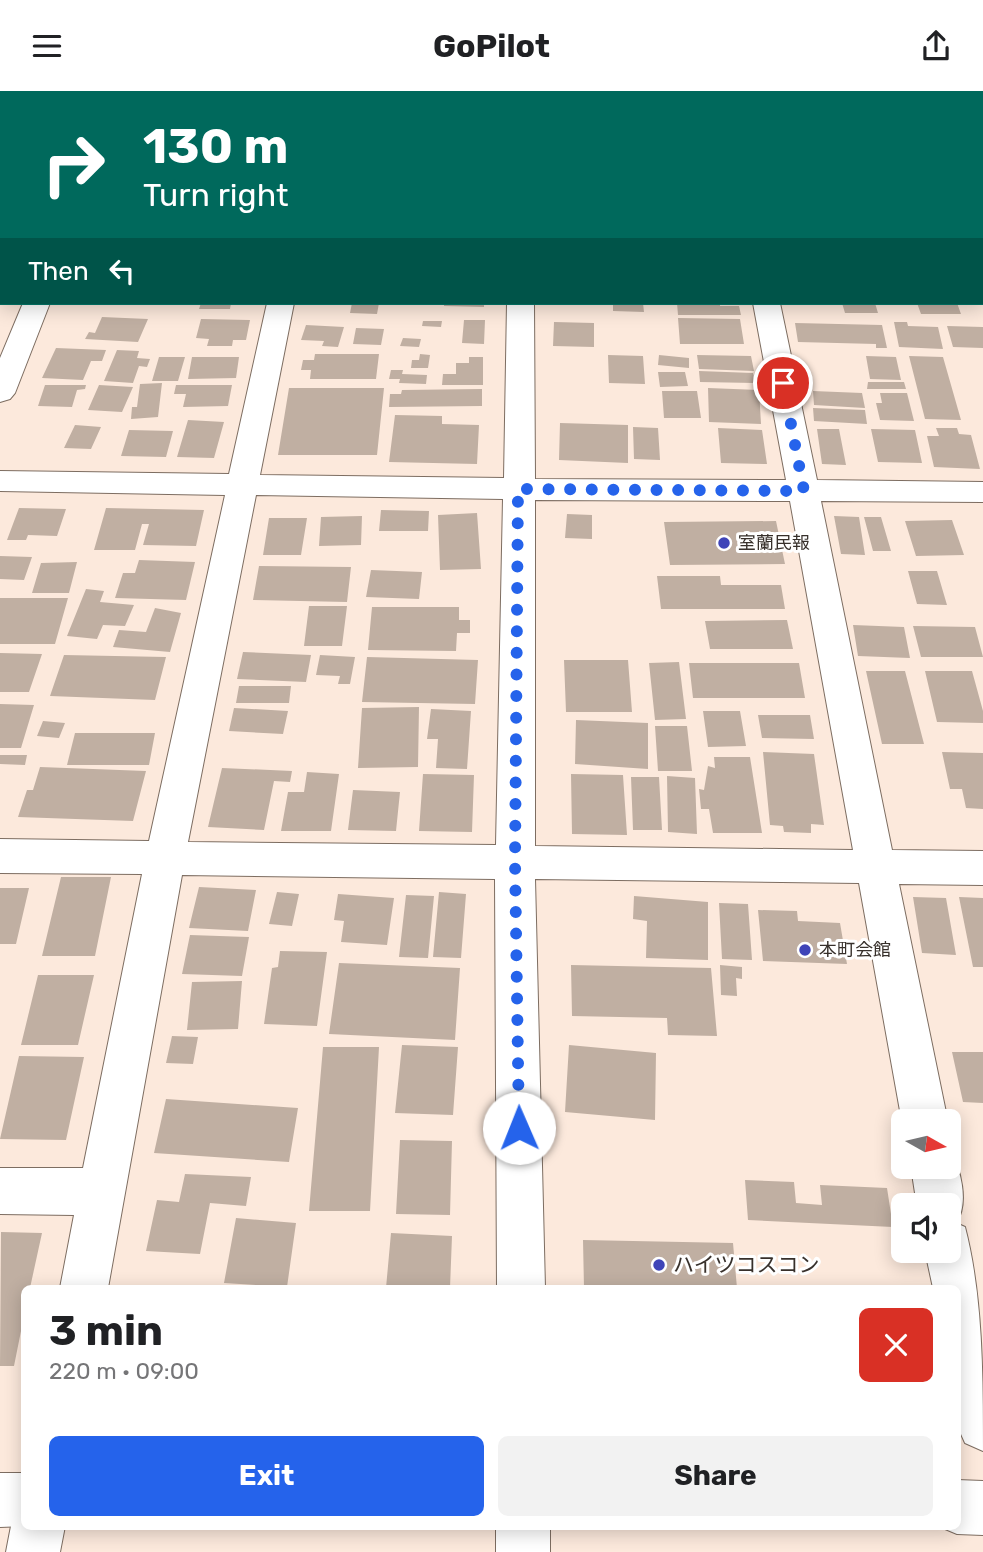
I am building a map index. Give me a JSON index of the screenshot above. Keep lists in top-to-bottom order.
{
  "places": ["室蘭民報", "本町会館", "ハイツコスコン"],
  "north": "right",
  "page": {
    "header": "GoPilot",
    "turn": ["130 m", "Turn right"],
    "then": "Then",
    "heading": ["3 min", "220 m · 09:00"],
    "buttons": ["Exit", "Share"]
  }
}
